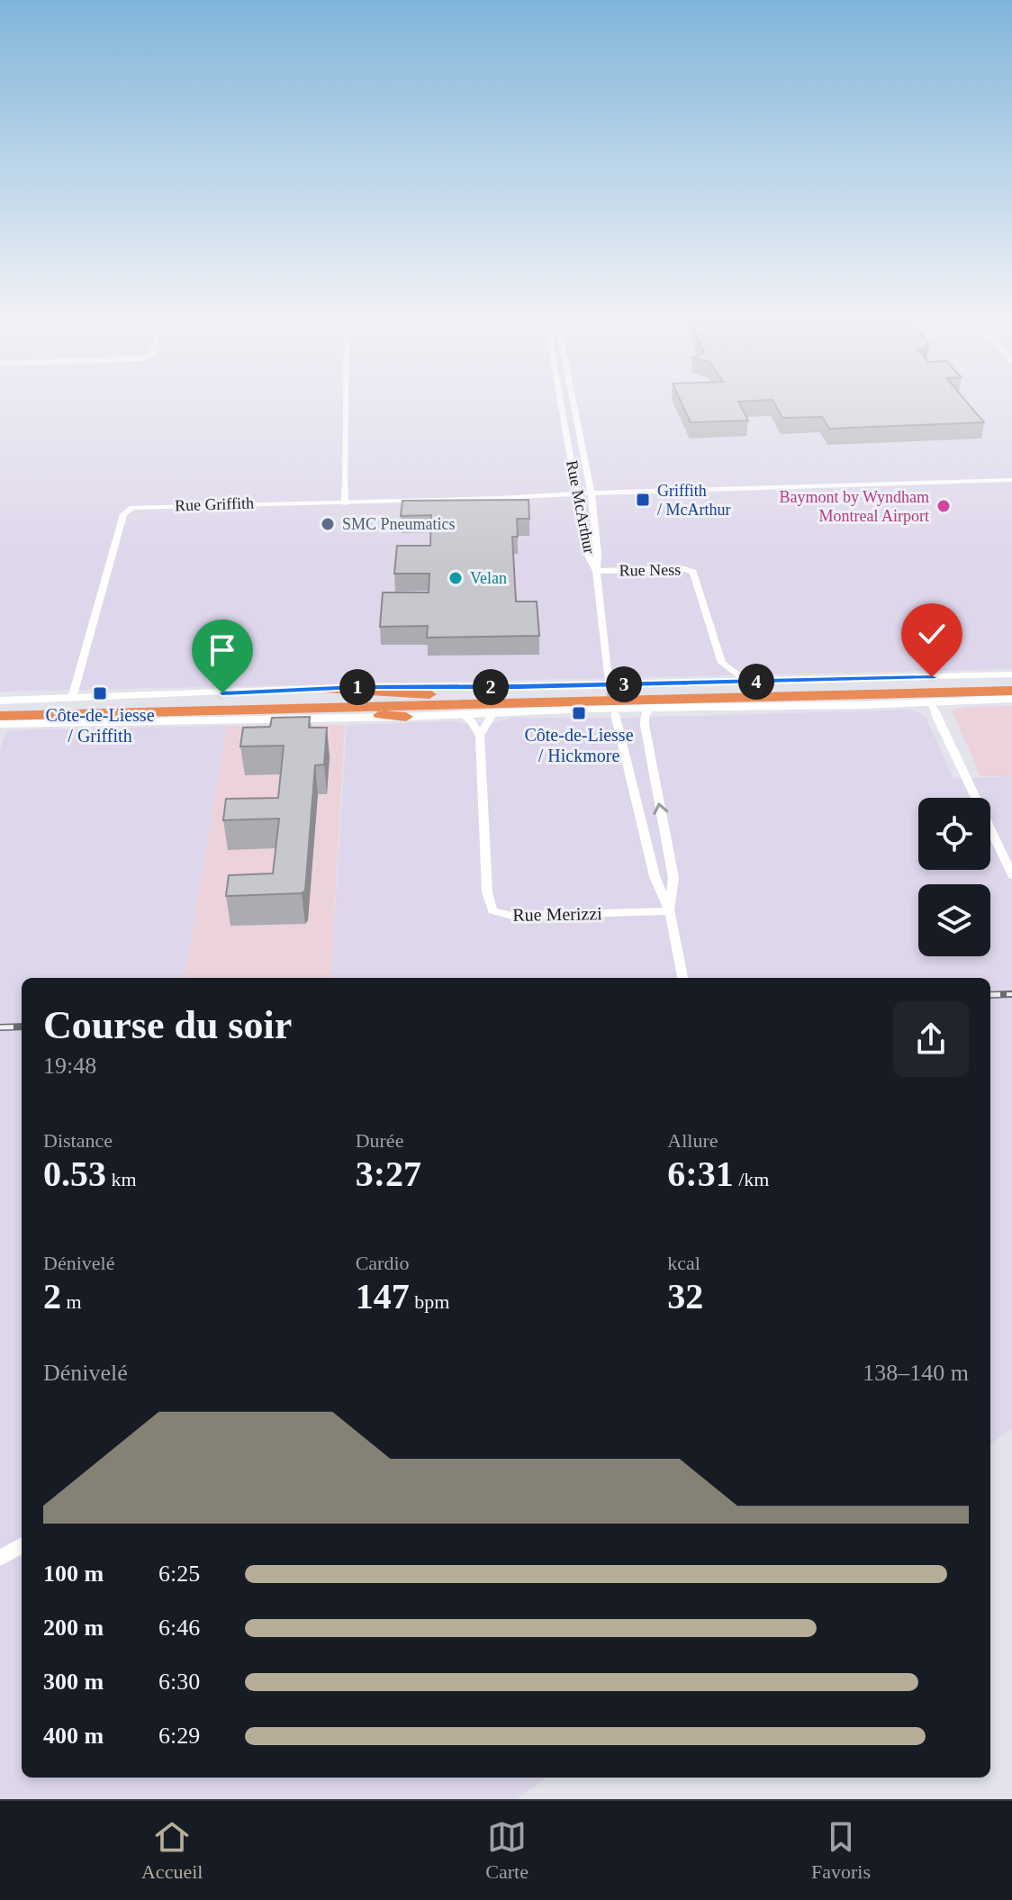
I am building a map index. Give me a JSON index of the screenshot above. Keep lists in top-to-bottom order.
{
  "streets": {
    "street": [
      "Rue Griffith",
      "Rue McArthur",
      "Rue Ness",
      "Rue Merizzi"
    ]
  },
  "crossings": [
    ["Rue Griffith", "Rue McArthur"],
    ["Rue McArthur", "Rue Ness"]
  ],
  "places": {
    "transit": ["Griffith / McArthur", "Côte-de-Liesse / Griffith", "Côte-de-Liesse / Hickmore"],
    "other": ["Baymont by Wyndham Montreal Airport", "SMC Pneumatics", "Velan"]
  },
  "page": {
    "pins": [
      "4",
      "3",
      "1",
      "2"
    ],
    "heading": ["Course du soir", "19:48"],
    "stats": [
      ["Distance", "0.53 km"],
      ["Durée", "3:27"],
      ["Allure", "6:31 /km"],
      ["Dénivelé", "2 m"],
      ["Cardio", "147 bpm"],
      ["kcal", "32"]
    ],
    "chart": ["Dénivelé", "138–140 m"],
    "list": [
      {
        "name": "100 m",
        "note": "6:25"
      },
      {
        "name": "200 m",
        "note": "6:46"
      },
      {
        "name": "300 m",
        "note": "6:30"
      },
      {
        "name": "400 m",
        "note": "6:29"
      }
    ],
    "tabs": ["Accueil", "Carte", "Favoris"]
  }
}
